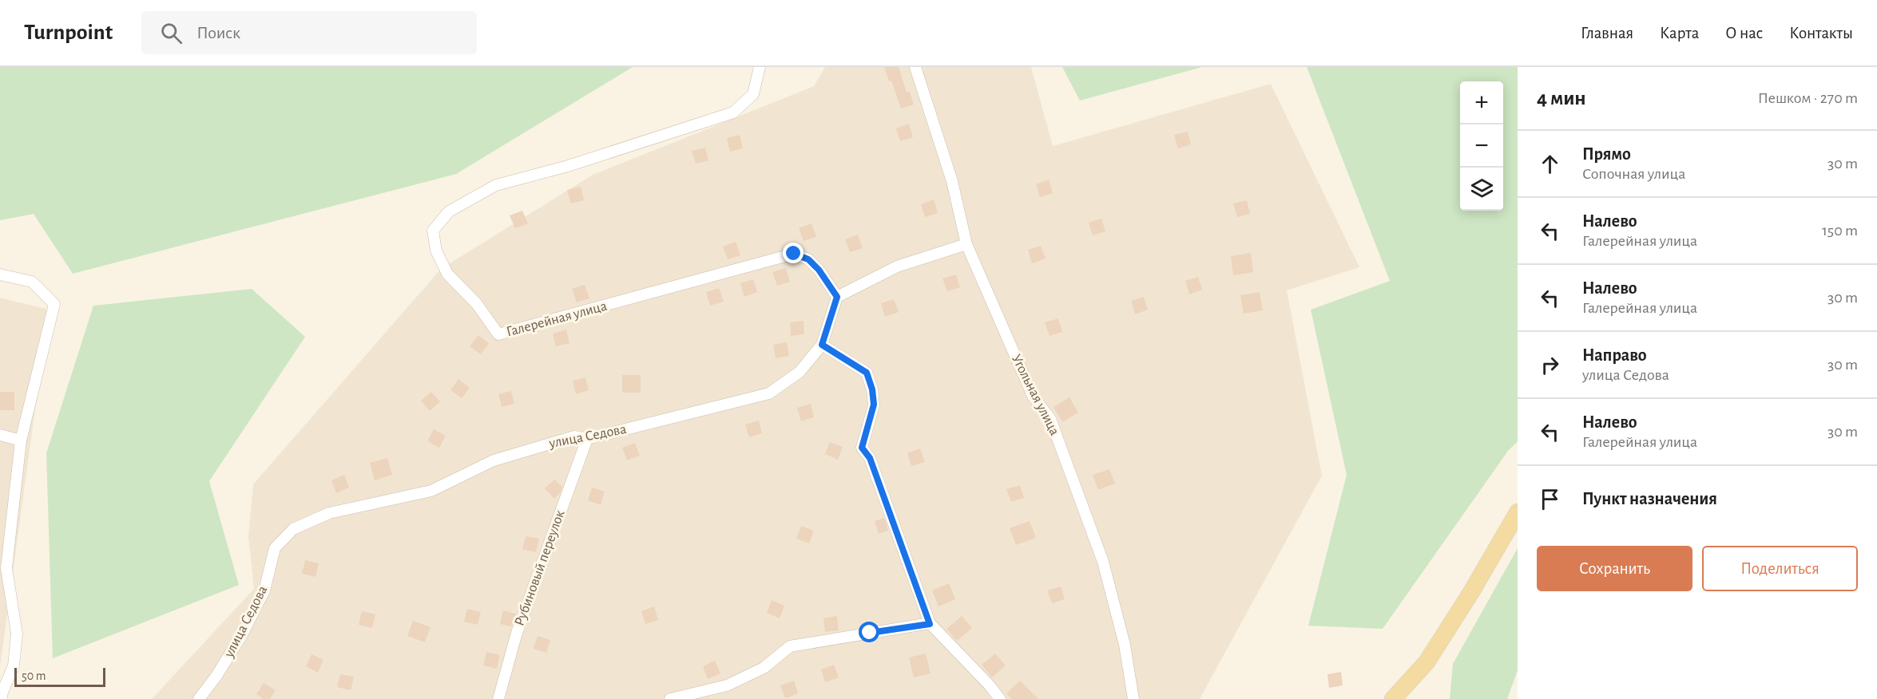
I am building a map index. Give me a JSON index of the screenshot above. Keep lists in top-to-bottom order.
{
  "streets": {
    "street": [
      "Галерейная улица",
      "Угольная улица",
      "улица Седова",
      "Рубиновый переулок"
    ]
  },
  "crossings": [
    ["Галерейная улица", "улица Седова"],
    ["улица Седова", "Рубиновый переулок"]
  ],
  "scale_bar": "50 m",
  "page": {
    "header": "Turnpoint",
    "search": "Поиск",
    "nav": [
      "Главная",
      "Карта",
      "О нас",
      "Контакты"
    ],
    "heading": ["4 мин", "Пешком · 270 m"],
    "map_buttons": ["+", "−"],
    "list": [
      ["Прямо", "Сопочная улица", "30 m"],
      ["Налево", "Галерейная улица", "150 m"],
      ["Налево", "Галерейная улица", "30 m"],
      ["Направо", "улица Седова", "30 m"],
      ["Налево", "Галерейная улица", "30 m"],
      "Пункт назначения"
    ],
    "buttons": ["Сохранить", "Поделиться"],
    "scale": "50 m"
  }
}
